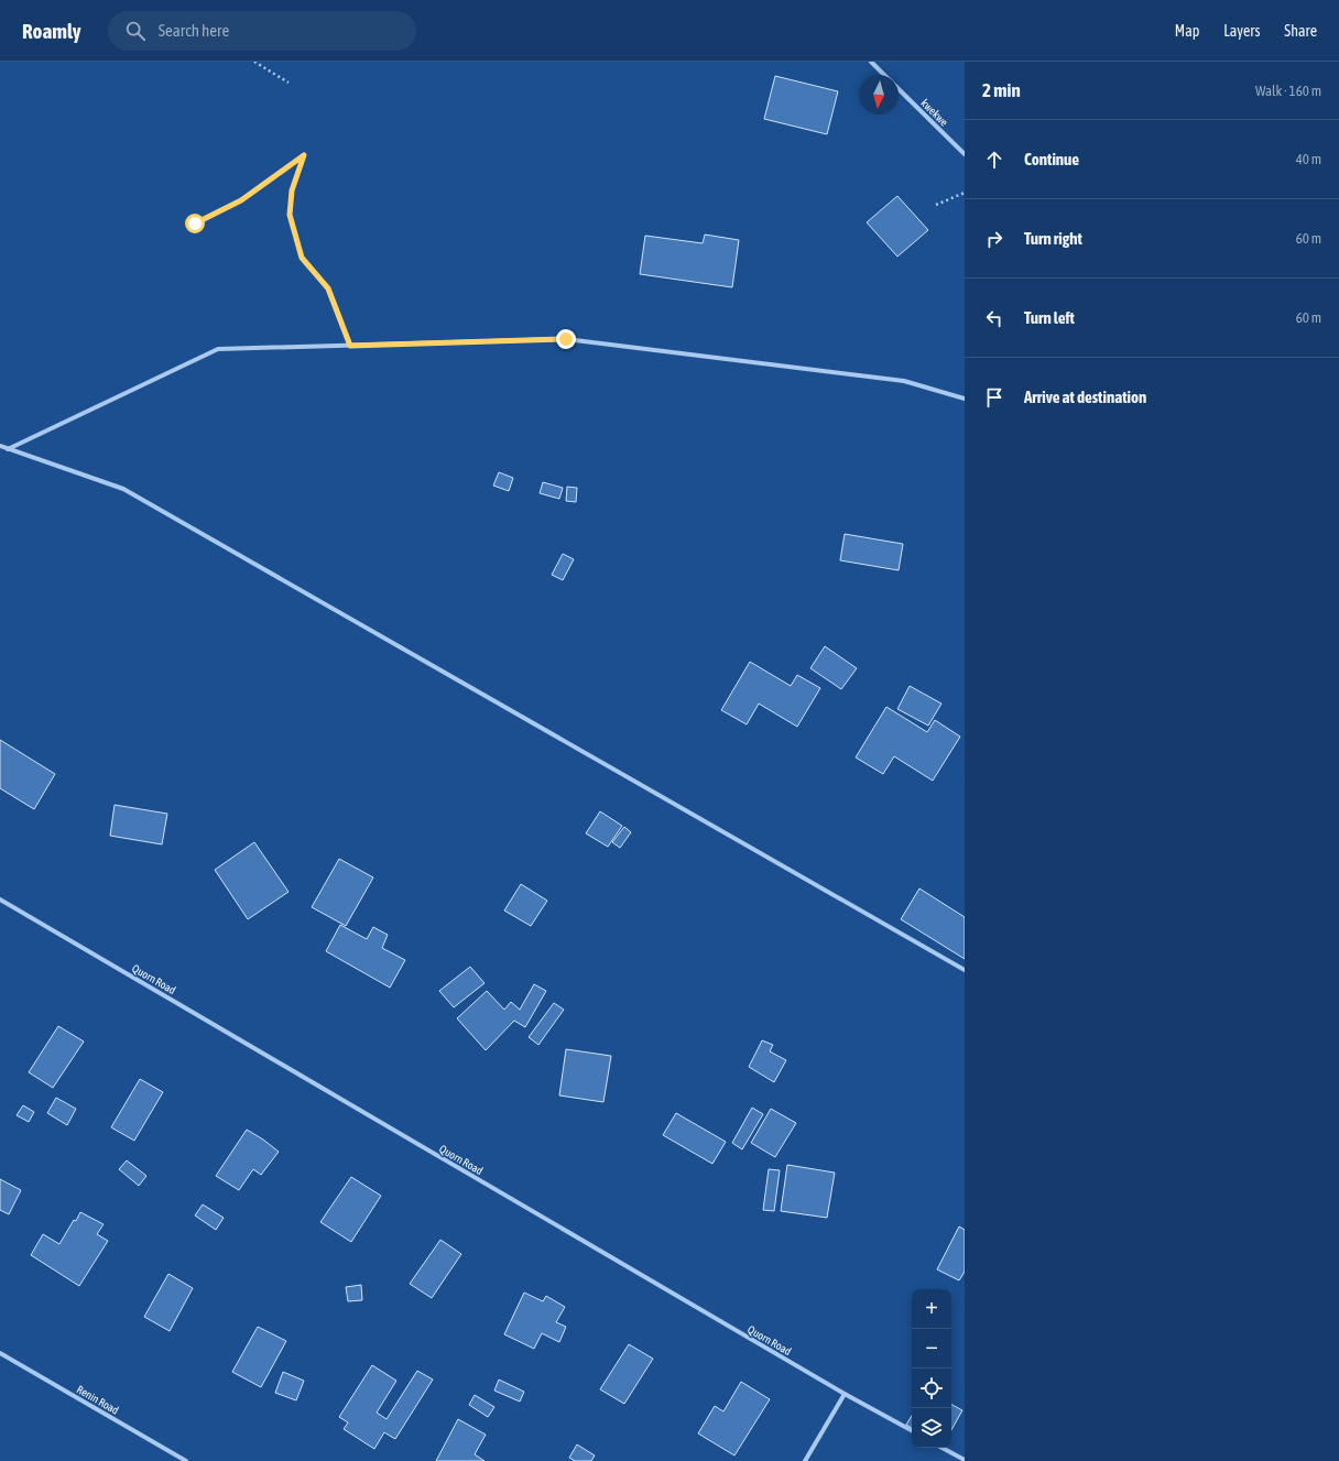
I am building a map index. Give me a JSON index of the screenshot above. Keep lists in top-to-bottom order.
{
  "streets": {
    "street": ["kwekwe", "Quorn Road", "Renin Road"]
  },
  "north": "bottom",
  "page": {
    "header": "Roamly",
    "search": "Search here",
    "nav": ["Map", "Layers", "Share"],
    "heading": ["2 min", "Walk · 160 m"],
    "list": [
      ["Continue", "40 m"],
      ["Turn right", "60 m"],
      ["Turn left", "60 m"],
      "Arrive at destination"
    ],
    "map_buttons": ["+", "−"]
  }
}
